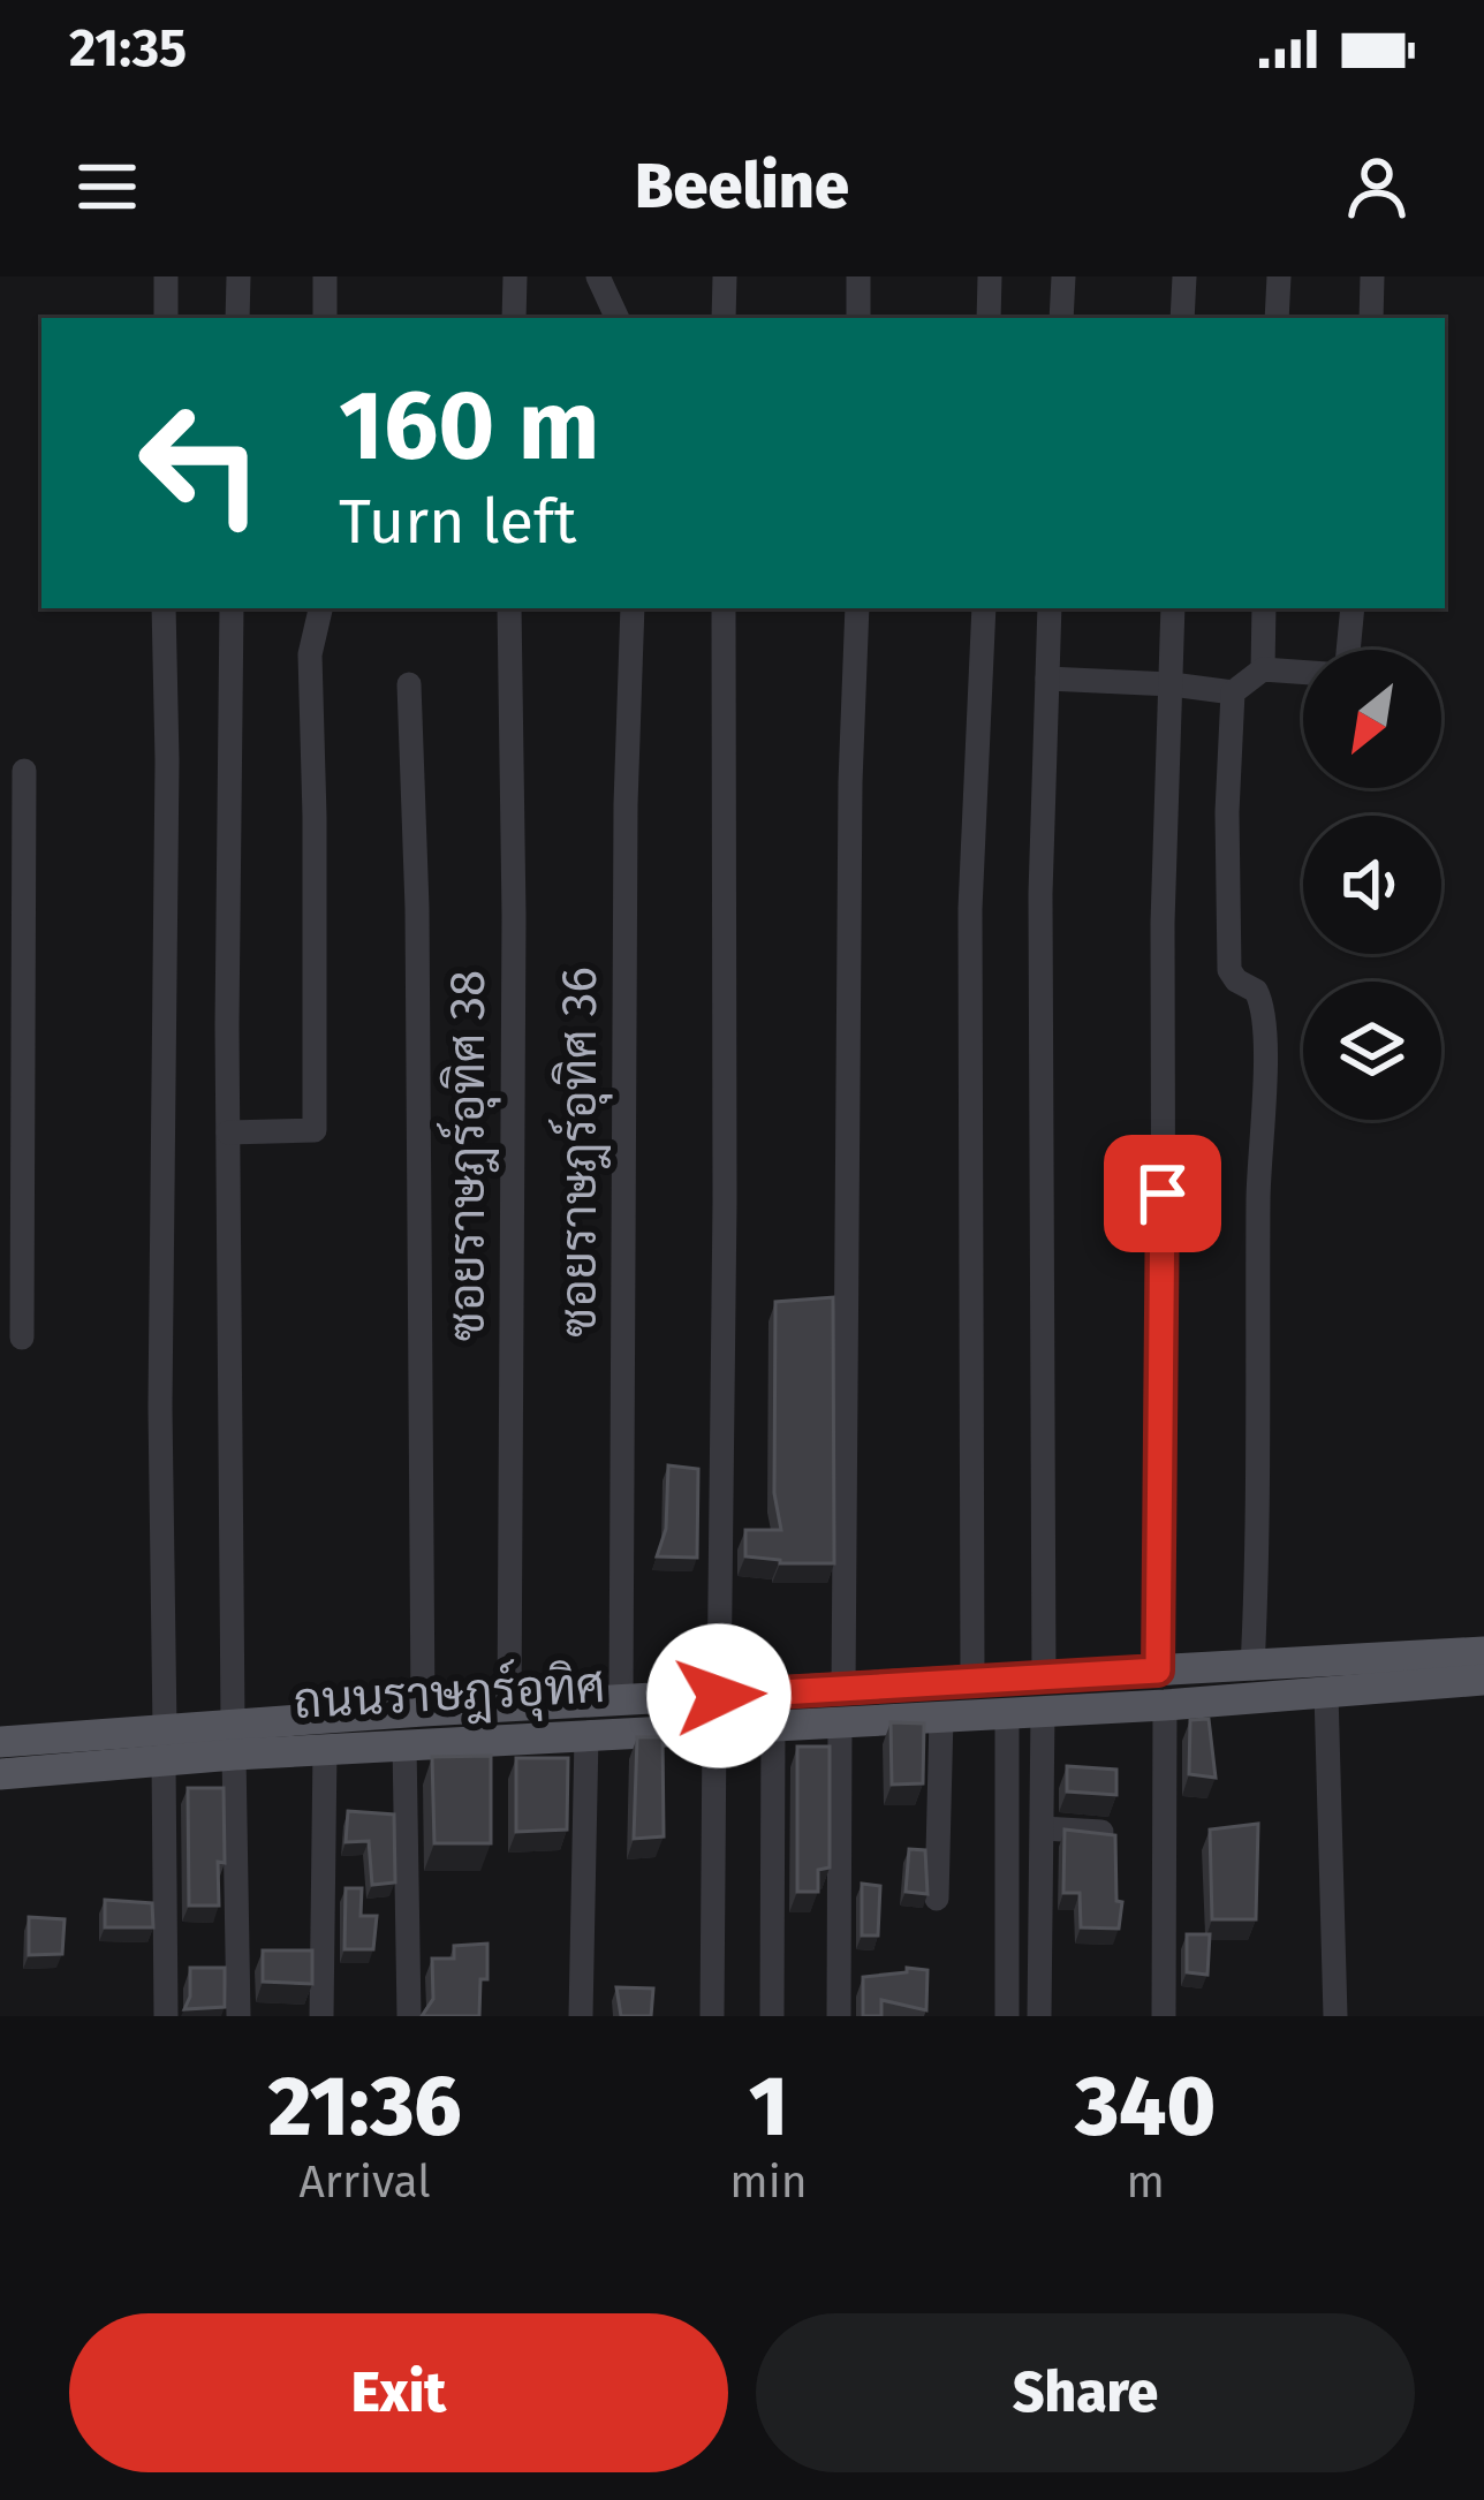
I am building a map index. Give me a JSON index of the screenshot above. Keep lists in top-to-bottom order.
{
  "streets": {
    "main road": ["ถนนราษฎร์อุทิศ"],
    "street": ["ซอยราษฎร์อุทิศ 36", "ซอยราษฎร์อุทิศ 38"]
  },
  "crossings": [
    ["ซอยราษฎร์อุทิศ 36", "ถนนราษฎร์อุทิศ"],
    ["ซอยราษฎร์อุทิศ 38", "ถนนราษฎร์อุทิศ"]
  ],
  "north": "bottom left",
  "page": {
    "status": "21:35",
    "header": "Beeline",
    "turn": ["160 m", "Turn left"],
    "eta": [
      "21:36",
      "Arrival",
      "1",
      "min",
      "340",
      "m"
    ],
    "buttons": ["Exit", "Share"]
  }
}
